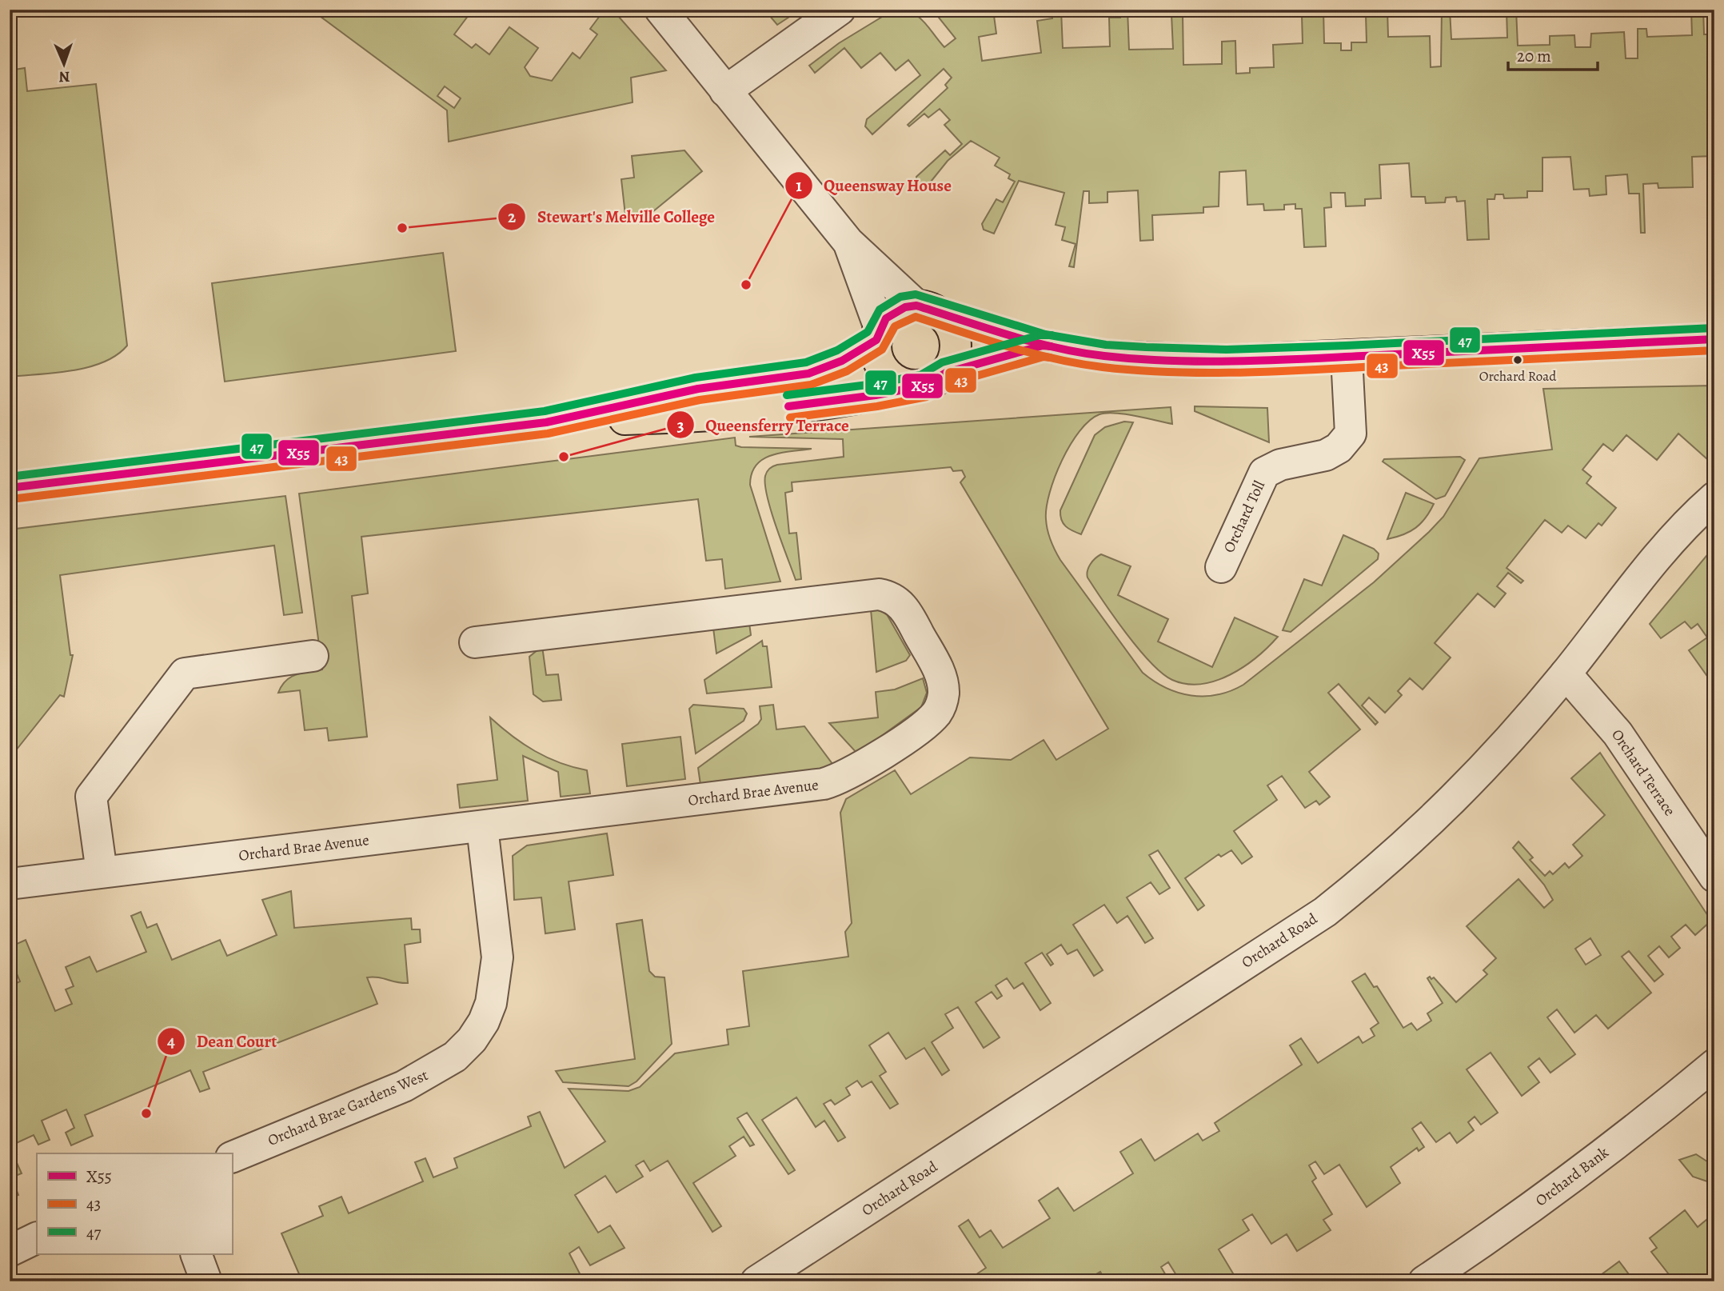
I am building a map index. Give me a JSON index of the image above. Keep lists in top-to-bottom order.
{
  "streets": {
    "street": [
      "Orchard Toll",
      "Orchard Terrace",
      "Orchard Brae Avenue",
      "Orchard Road",
      "Orchard Brae Gardens West",
      "Orchard Bank"
    ]
  },
  "crossings": [
    ["Orchard Terrace", "Orchard Road"],
    ["Orchard Brae Avenue", "Orchard Brae Gardens West"]
  ],
  "places": [
    "Stewart's Melville College",
    "Queensway House",
    "Orchard Road",
    "Queensferry Terrace",
    "Dean Court"
  ],
  "lines": ["transit line 47", "transit line X55", "transit line 43"],
  "legend": ["X55", "43", "47"],
  "scale_bar": "20 m",
  "north": "bottom"
}
